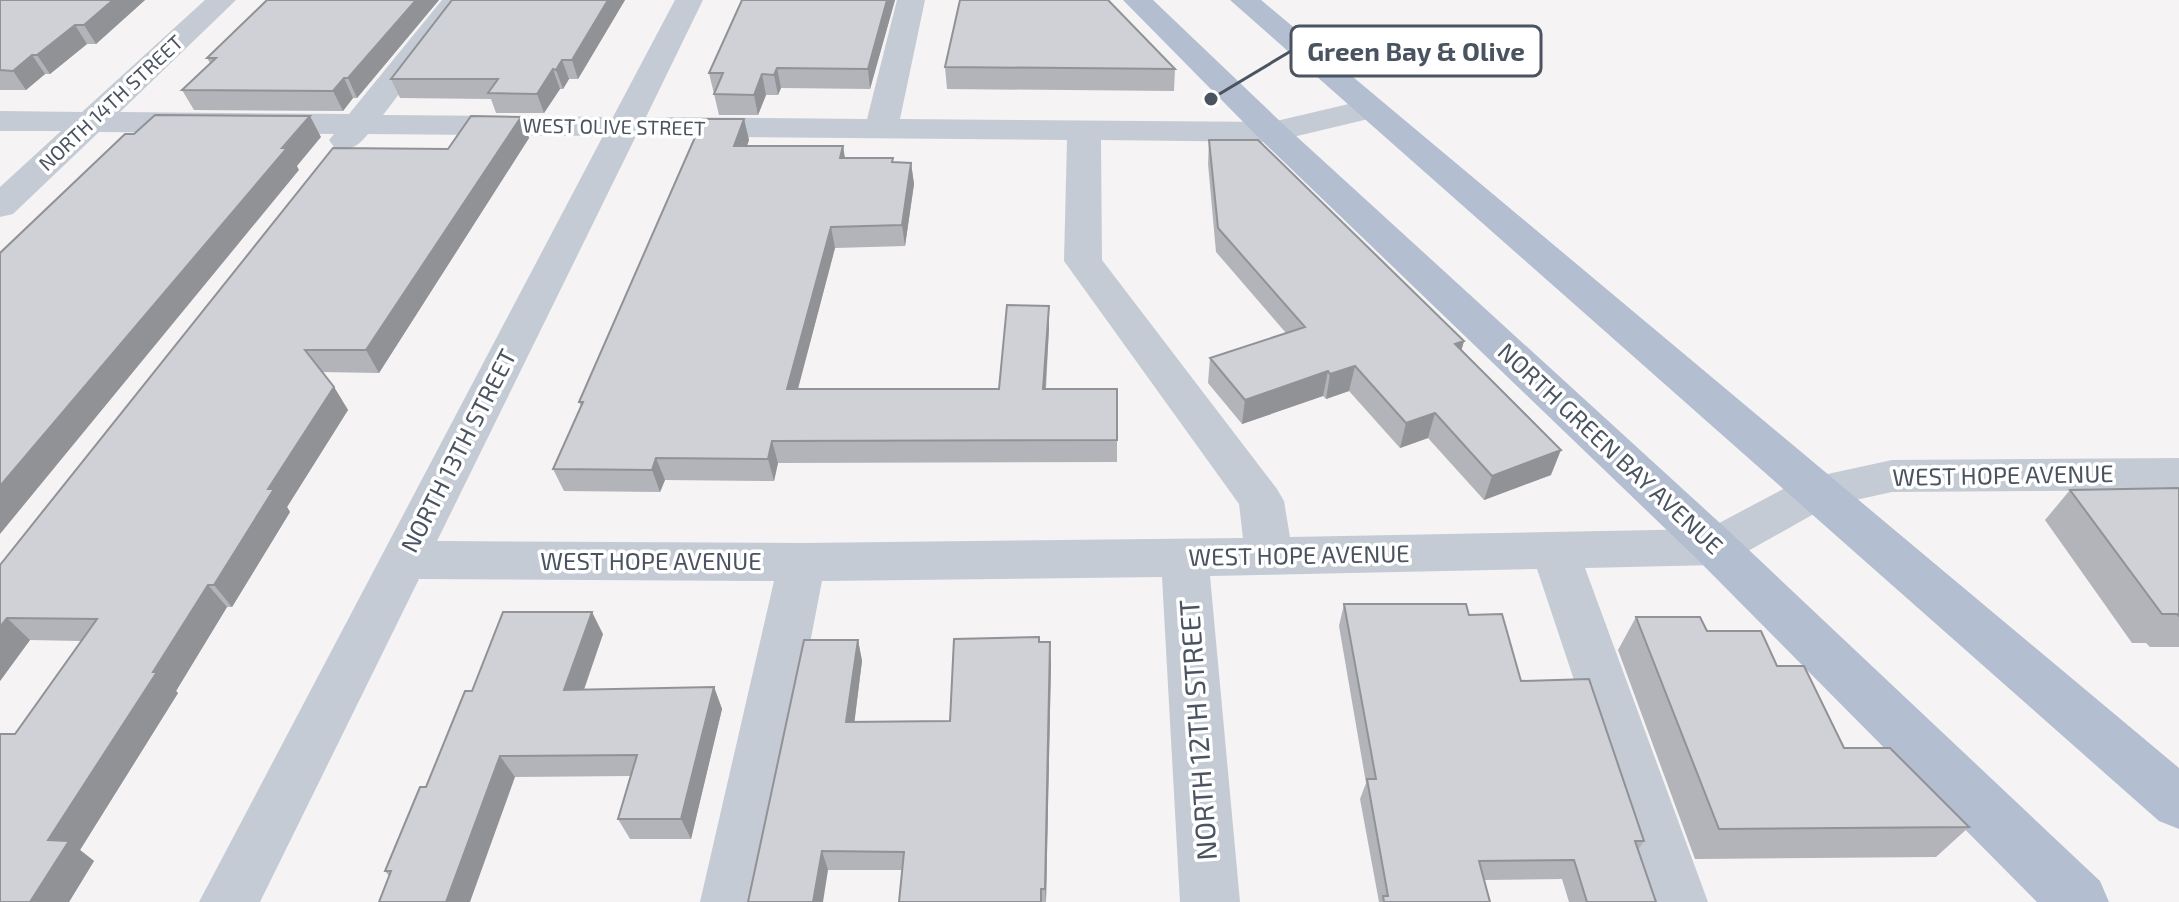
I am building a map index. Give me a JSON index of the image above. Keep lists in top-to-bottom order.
{
  "streets": {
    "main road": ["NORTH GREEN BAY AVENUE"],
    "street": [
      "NORTH 14TH STREET",
      "WEST OLIVE STREET",
      "NORTH 13TH STREET",
      "WEST HOPE AVENUE",
      "NORTH 12TH STREET"
    ]
  },
  "crossings": [
    ["NORTH 14TH STREET", "WEST OLIVE STREET"],
    ["WEST OLIVE STREET", "NORTH GREEN BAY AVENUE"],
    ["WEST OLIVE STREET", "NORTH 13TH STREET"],
    ["NORTH GREEN BAY AVENUE", "WEST HOPE AVENUE"],
    ["NORTH 13TH STREET", "WEST HOPE AVENUE"],
    ["WEST HOPE AVENUE", "NORTH 12TH STREET"]
  ],
  "places": ["Green Bay & Olive"]
}
